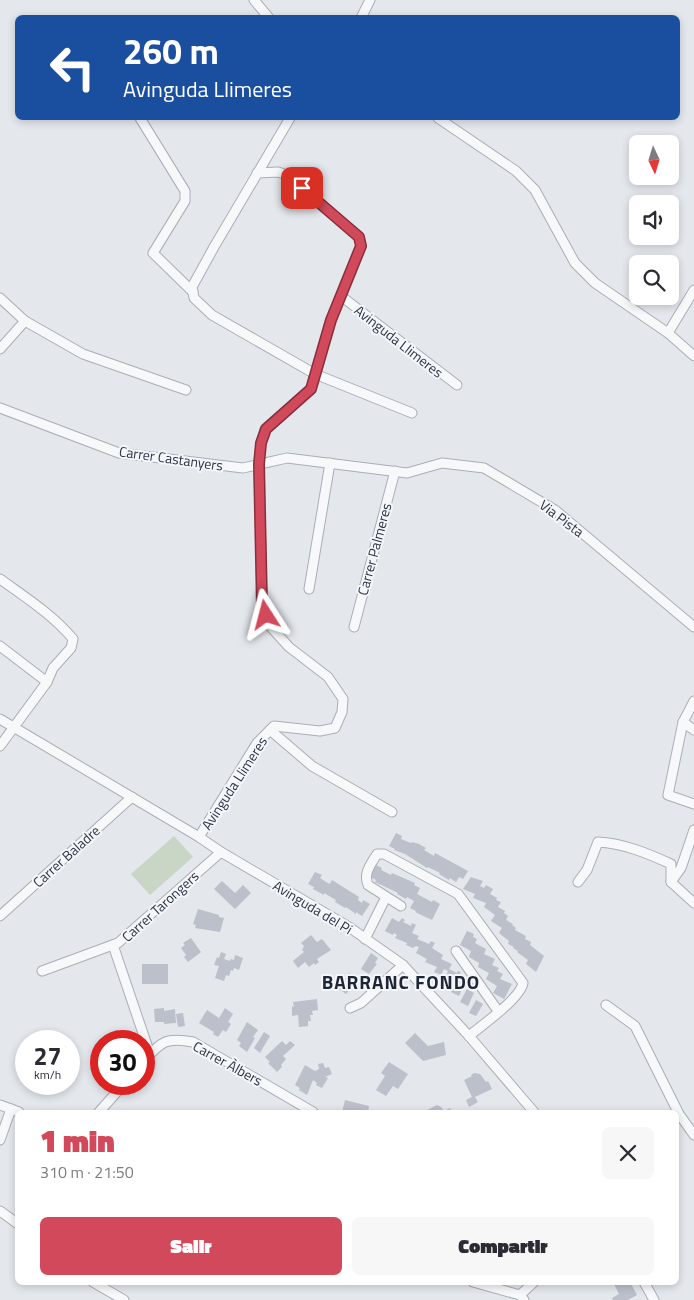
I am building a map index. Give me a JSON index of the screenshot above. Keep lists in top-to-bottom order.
{
  "streets": {
    "street": [
      "Avinguda Llimeres",
      "Carrer Castanyers",
      "Via Pista",
      "Carrer Palmeres",
      "Carrer Baladre",
      "Carrer Tarongers",
      "Avinguda del Pi",
      "Carrer Àlbers"
    ]
  },
  "crossings": [
    ["Avinguda Llimeres", "Carrer Castanyers"],
    ["Via Pista", "Carrer Palmeres"],
    ["Carrer Tarongers", "Avinguda del Pi"]
  ],
  "districts": ["BARRANC FONDO"],
  "north": "bottom",
  "page": {
    "turn": ["260 m", "Avinguda Llimeres"],
    "speed": "27 km/h",
    "limit": "30",
    "heading": ["1 min", "310 m · 21:50"],
    "buttons": ["Salir", "Compartir"]
  }
}
